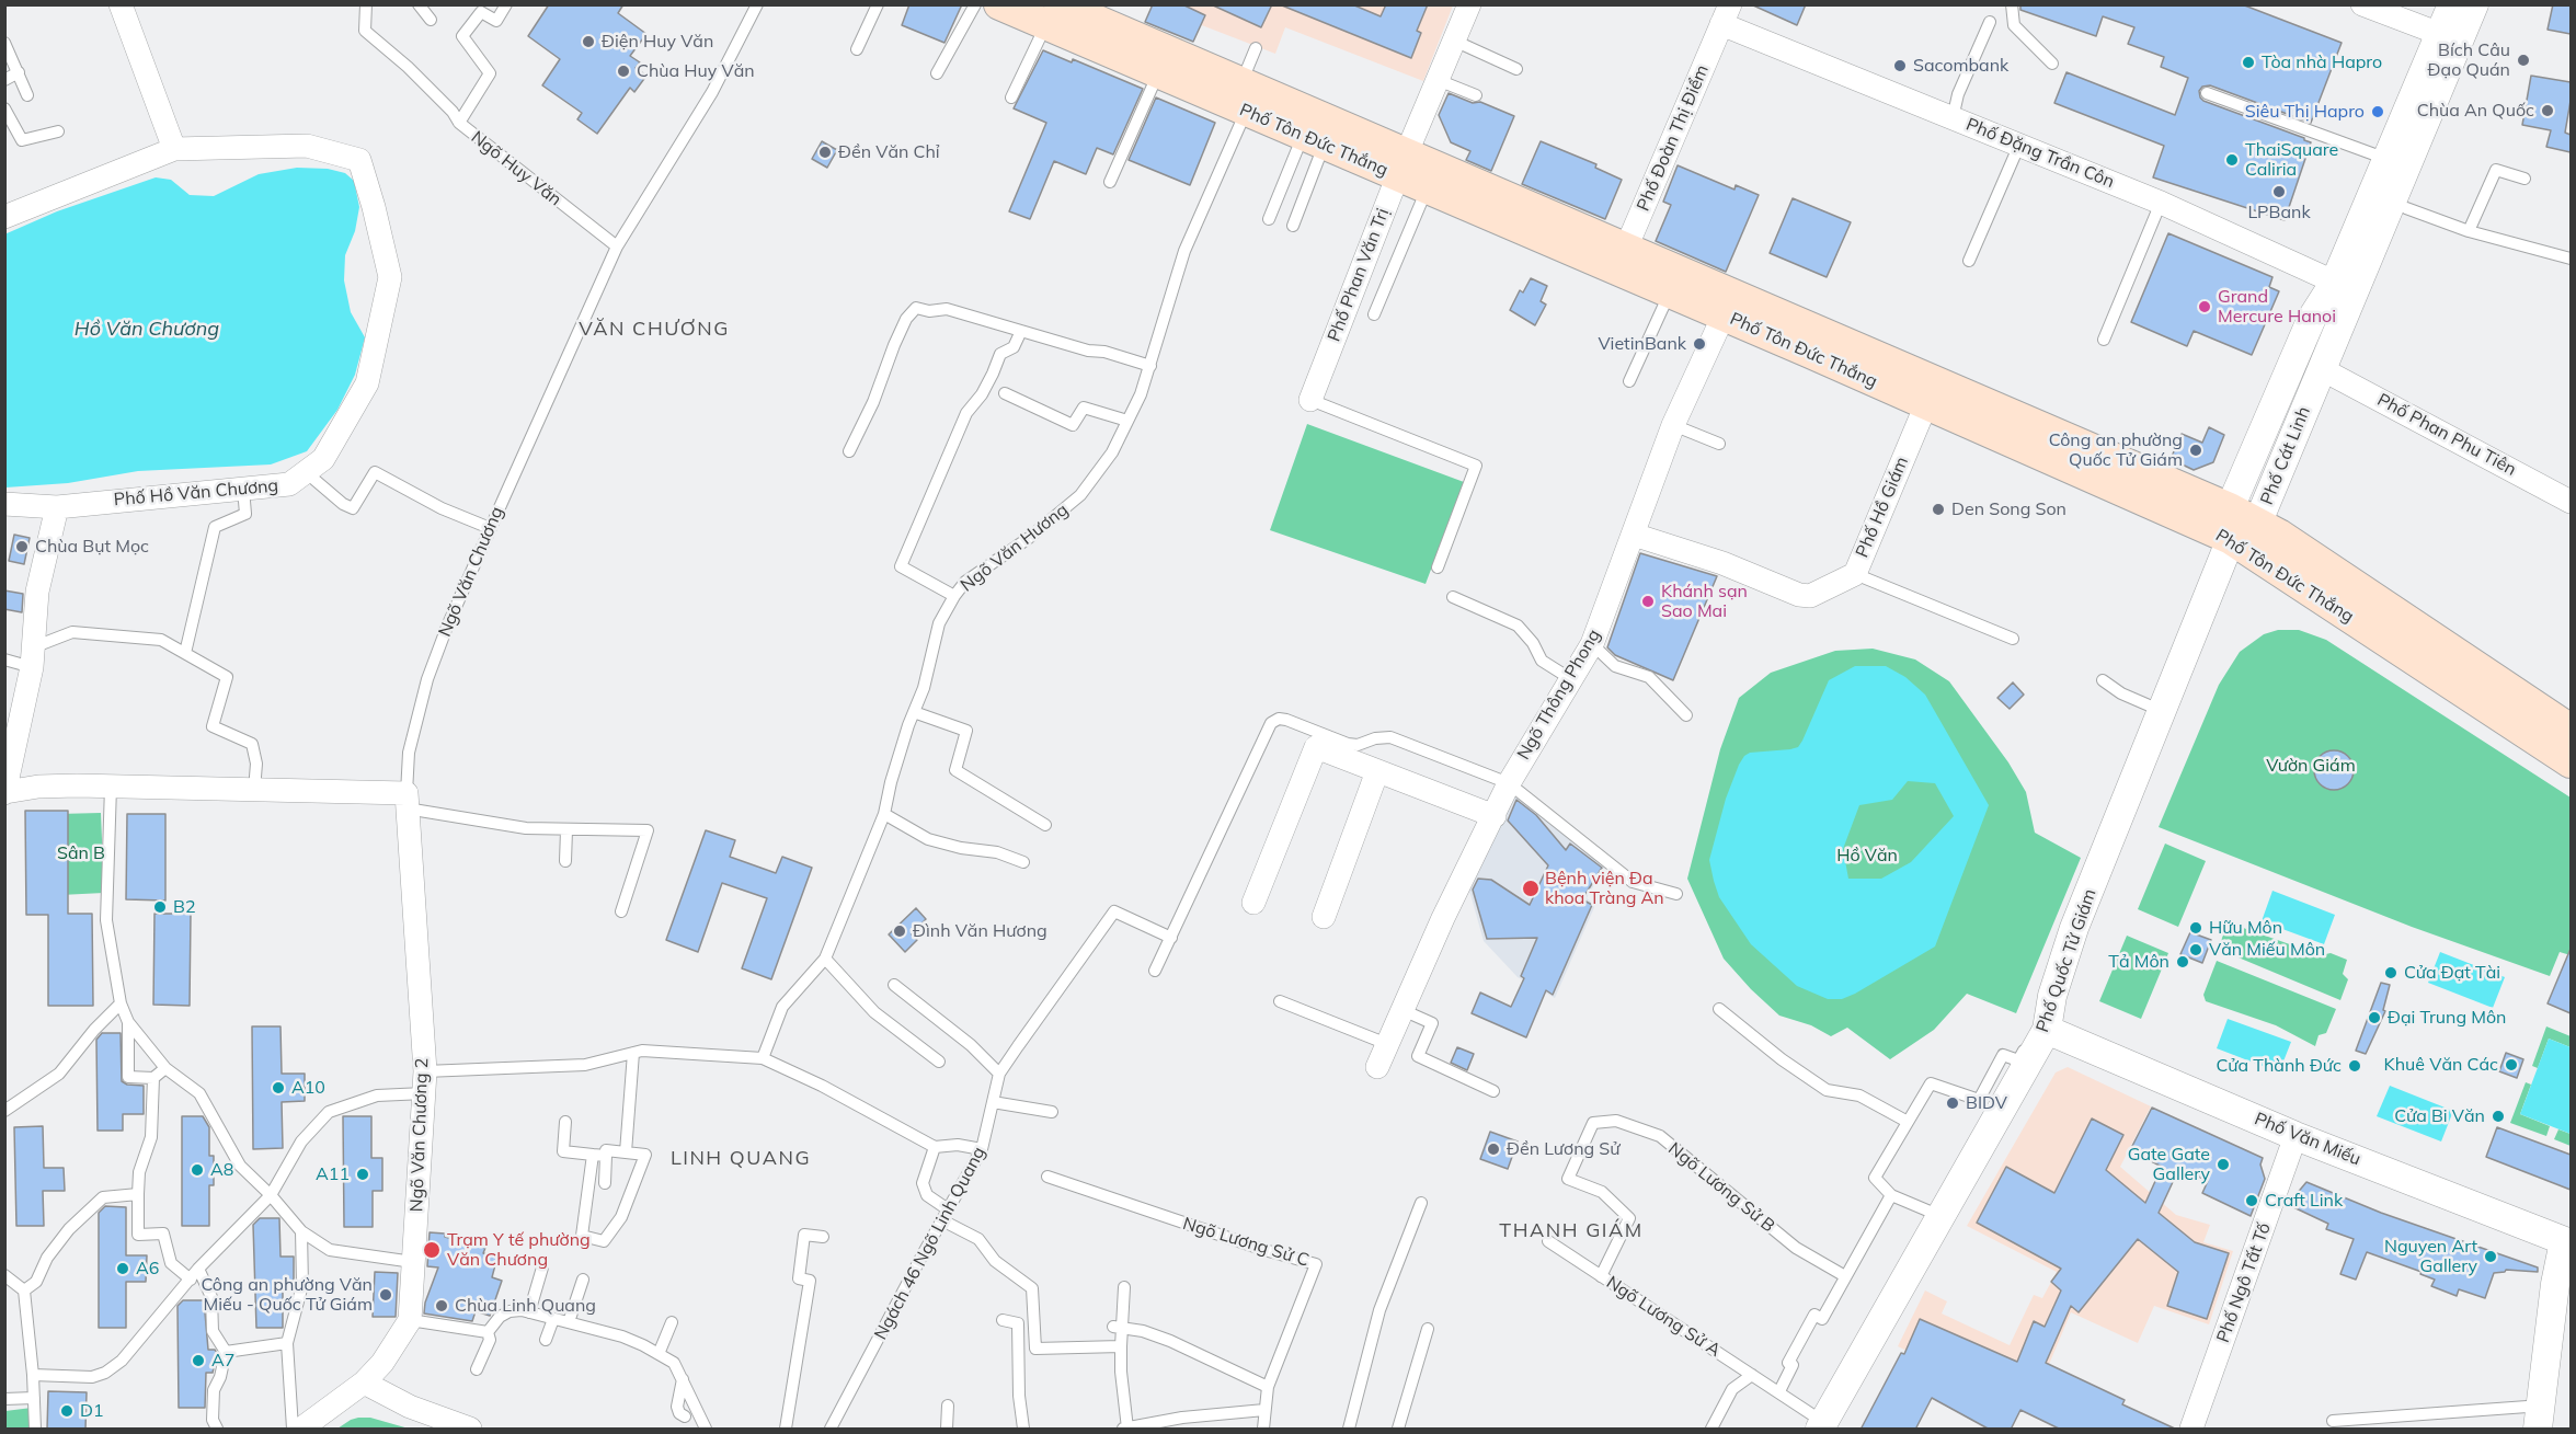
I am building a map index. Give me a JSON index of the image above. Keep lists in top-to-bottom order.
{
  "streets": {
    "main road": ["Phố Tôn Đức Thắng"],
    "street": [
      "Phố Đoàn Thị Điểm",
      "Phố Đặng Trần Côn",
      "Phố Phan Văn Trị",
      "Phố Phan Phu Tiên",
      "Phố Cát Linh",
      "Phố Hồ Văn Chương",
      "Phố Hồ Giám",
      "Ngõ Thông Phong",
      "Phố Quốc Tử Giám",
      "Ngõ Văn Chương 2",
      "Phố Văn Miếu",
      "Phố Ngô Tất Tố"
    ],
    "lane": [
      "Ngõ Huy Văn",
      "Ngõ Văn Hương",
      "Ngõ Văn Chương",
      "Ngõ Lương Sử B",
      "Ngõ Lương Sử C",
      "Ngách 46 Ngõ Linh Quang",
      "Ngõ Lương Sử A"
    ]
  },
  "crossings": [
    ["Phố Đoàn Thị Điểm", "Phố Tôn Đức Thắng"],
    ["Phố Đoàn Thị Điểm", "Phố Đặng Trần Côn"],
    ["Phố Tôn Đức Thắng", "Phố Phan Văn Trị"],
    ["Phố Tôn Đức Thắng", "Phố Cát Linh"],
    ["Phố Tôn Đức Thắng", "Phố Hồ Giám"],
    ["Phố Tôn Đức Thắng", "Ngõ Văn Hương"],
    ["Phố Tôn Đức Thắng", "Ngõ Thông Phong"],
    ["Phố Tôn Đức Thắng", "Phố Quốc Tử Giám"],
    ["Phố Đặng Trần Côn", "Phố Cát Linh"],
    ["Ngõ Huy Văn", "Ngõ Văn Chương"],
    ["Phố Phan Phu Tiên", "Phố Cát Linh"],
    ["Phố Cát Linh", "Phố Quốc Tử Giám"],
    ["Phố Hồ Giám", "Ngõ Thông Phong"],
    ["Ngõ Văn Chương", "Ngõ Văn Chương 2"],
    ["Phố Quốc Tử Giám", "Phố Văn Miếu"],
    ["Phố Quốc Tử Giám", "Ngõ Lương Sử A"],
    ["Phố Văn Miếu", "Phố Ngô Tất Tố"],
    ["Ngõ Lương Sử B", "Ngõ Lương Sử A"]
  ],
  "districts": ["VĂN CHƯƠNG", "LINH QUANG", "THANH GIÁM"],
  "water": ["Hồ Văn Chương"],
  "parks": ["Vườn Giám", "Sân B", "Hồ Văn"],
  "places": [
    "Điện Huy Văn",
    "Bích Câu Đạo Quán",
    "Tòa nhà Hapro",
    "Sacombank",
    "Chùa Huy Văn",
    "Chùa An Quốc",
    "Siêu Thị Hapro",
    "Đền Văn Chỉ",
    "ThaiSquare Caliria",
    "LPBank",
    "Grand Mercure Hanoi",
    "VietinBank",
    "Công an phường Quốc Tử Giám",
    "Den Song Son",
    "Chùa Bụt Mọc",
    "Khánh sạn Sao Mai",
    "Bệnh viện Đa khoa Tràng An",
    "B2",
    "Hữu Môn",
    "Đình Văn Hương",
    "Văn Miếu Môn",
    "Tả Môn",
    "Cửa Đạt Tài",
    "Đại Trung Môn",
    "Khuê Văn Các",
    "Cửa Thành Đức",
    "A10",
    "BIDV",
    "Cửa Bi Văn",
    "Đền Lương Sử",
    "Gate Gate Gallery",
    "A8",
    "A11",
    "Craft Link",
    "Trạm Y tế phường Văn Chương",
    "Nguyen Art Gallery",
    "A6",
    "Công an phường Văn Miếu - Quốc Tử Giám",
    "Chùa Linh Quang",
    "A7",
    "D1"
  ]
}
